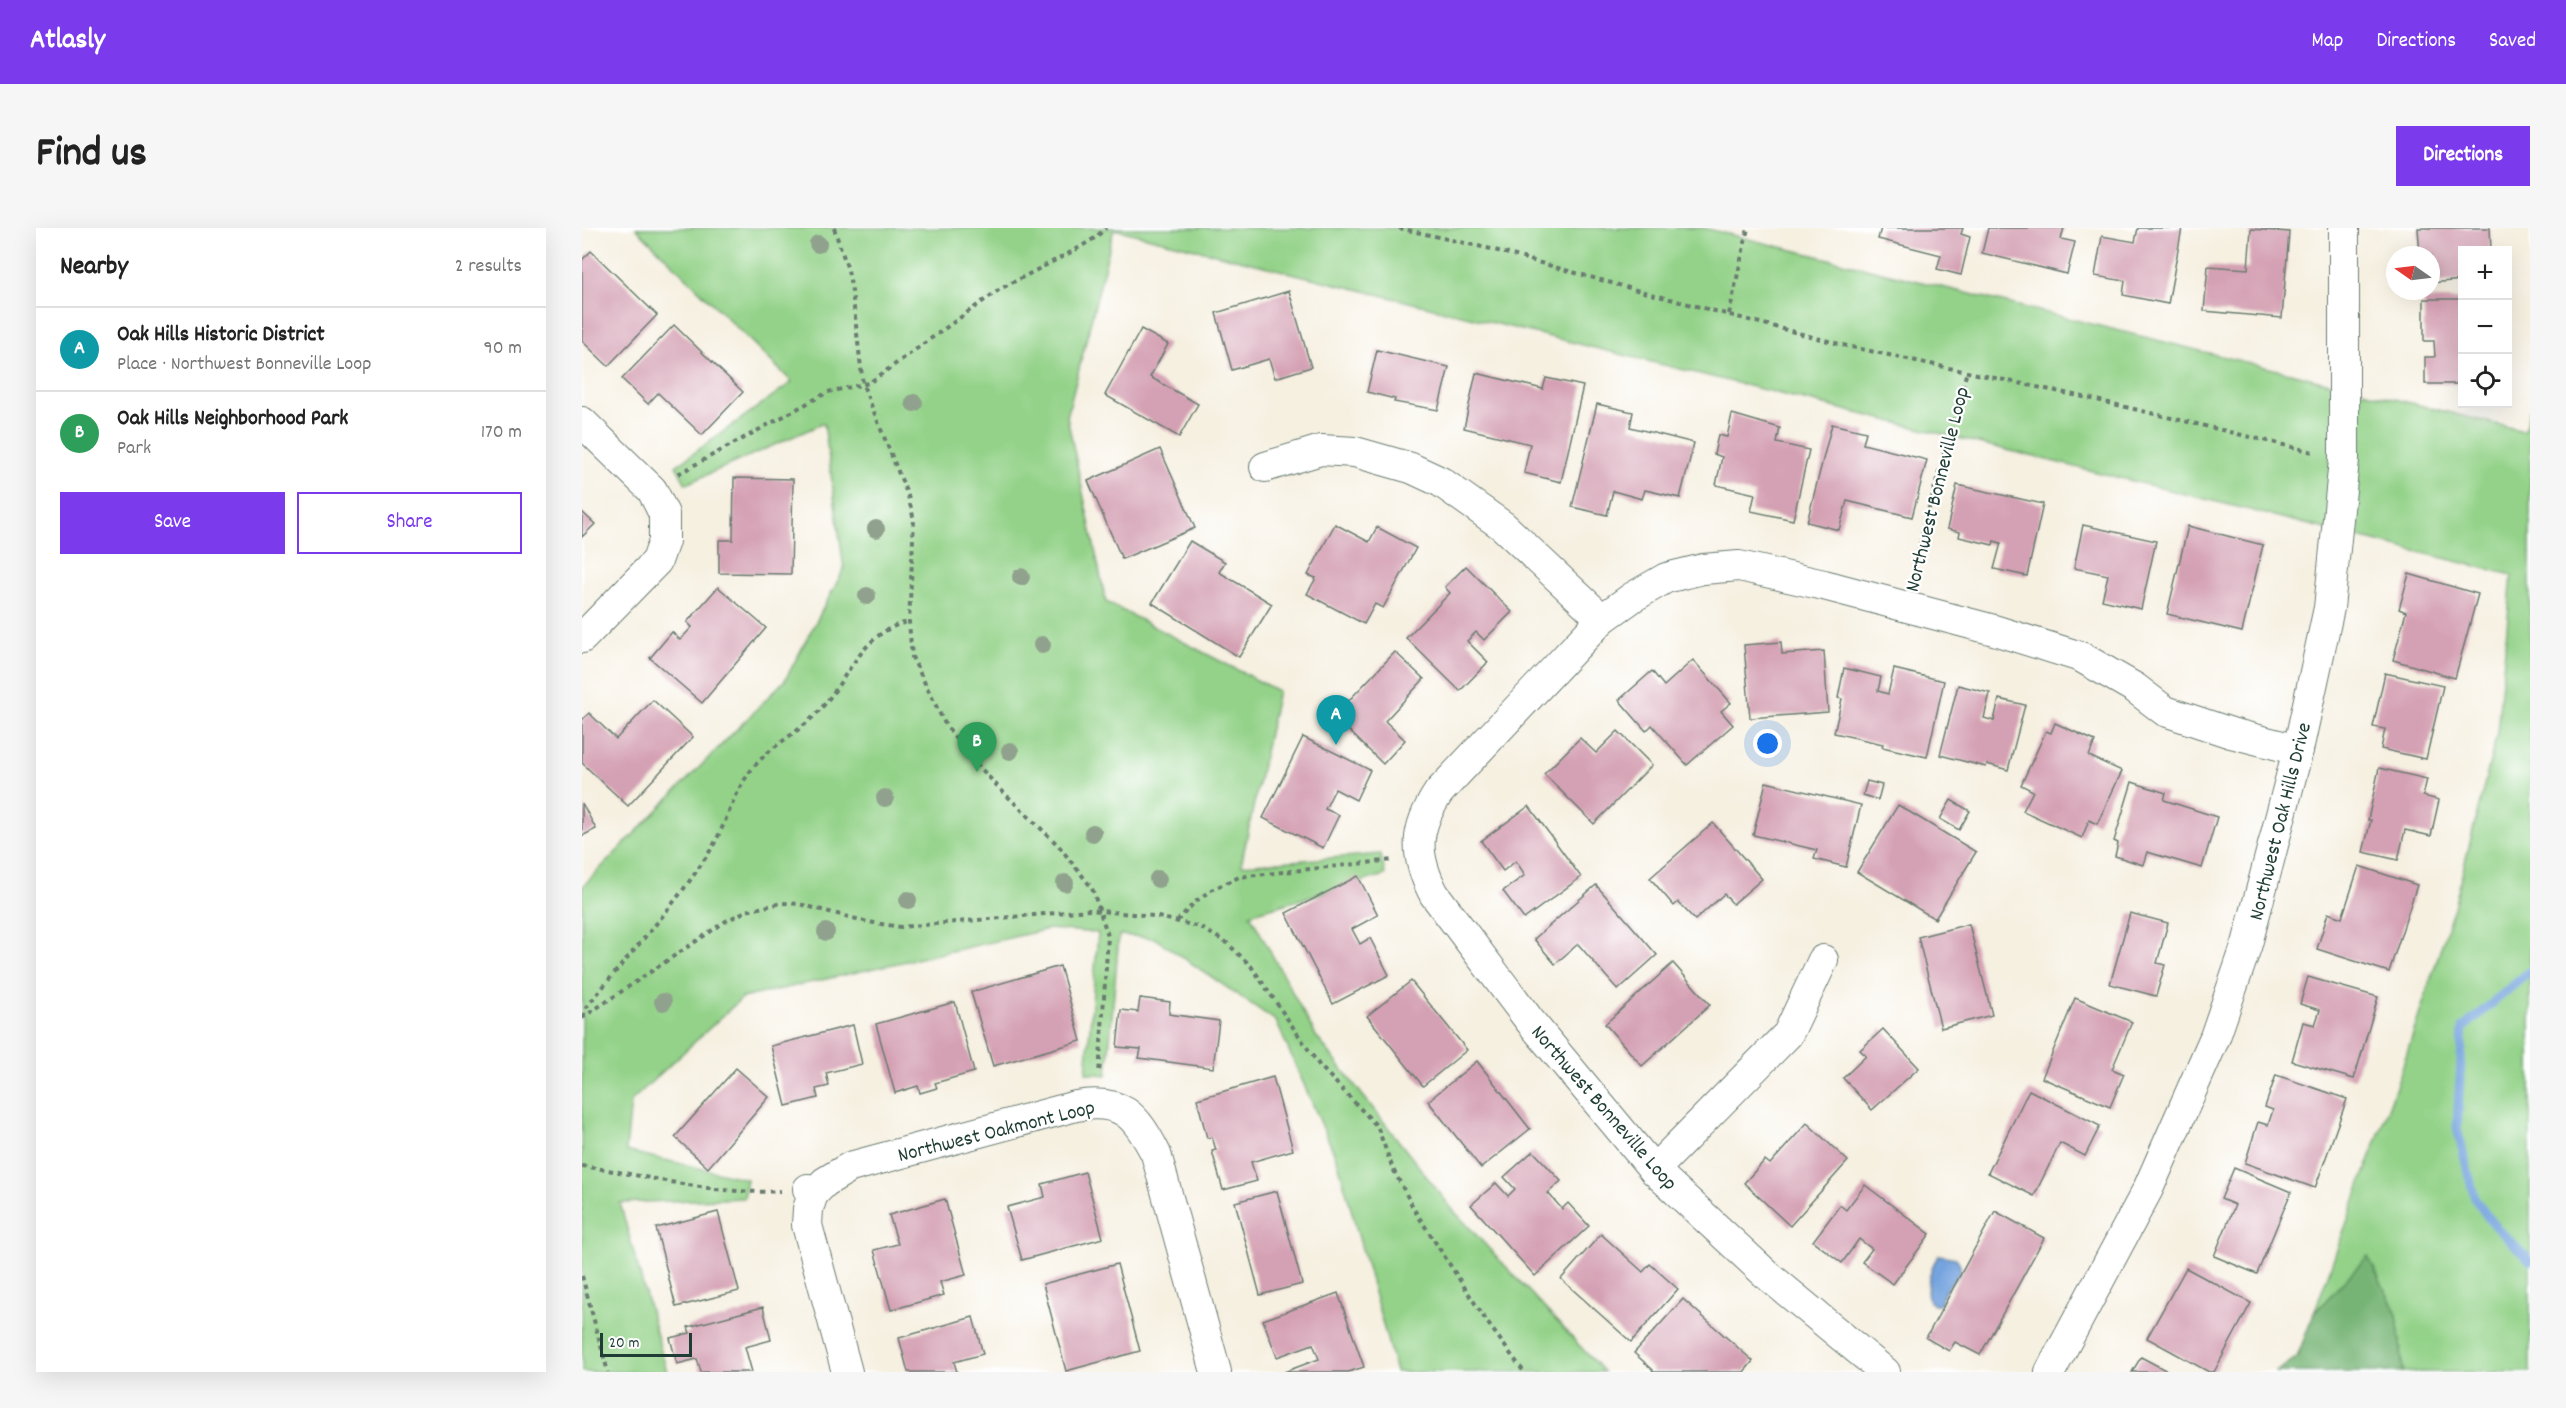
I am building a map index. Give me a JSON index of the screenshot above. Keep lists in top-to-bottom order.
{
  "streets": {
    "street": ["Northwest Bonneville Loop", "Northwest Oak Hills Drive", "Northwest Oakmont Loop"]
  },
  "crossings": [
    ["Northwest Bonneville Loop", "Northwest Oak Hills Drive"]
  ],
  "scale_bar": "20 m",
  "north": "left",
  "page": {
    "header": "Atlasly",
    "nav": ["Map", "Directions", "Saved"],
    "title": "Find us",
    "buttons": [
      "Directions",
      ["Save", "Share"]
    ],
    "heading": ["Nearby", "2 results"],
    "map_buttons": ["+", "−"],
    "list": [
      {
        "mark": "A",
        "name": "Oak Hills Historic District",
        "note": "Place · Northwest Bonneville Loop",
        "value": "90 m"
      },
      {
        "mark": "B",
        "name": "Oak Hills Neighborhood Park",
        "note": "Park",
        "value": "170 m"
      }
    ],
    "pins": ["A", "B"],
    "scale": "20 m"
  }
}
